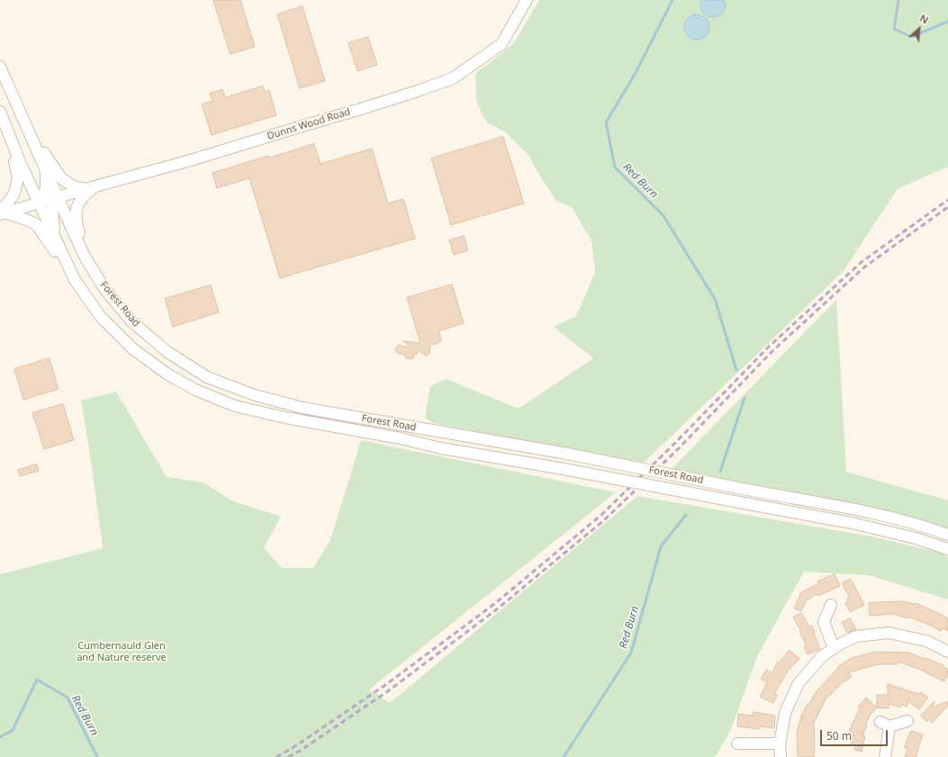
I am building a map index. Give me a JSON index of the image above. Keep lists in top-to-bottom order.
{
  "streets": {
    "street": ["Dunns Wood Road", "Forest Road"]
  },
  "crossings": [
    ["Dunns Wood Road", "Forest Road"]
  ],
  "water": ["Red Burn"],
  "parks": ["Cumbernauld Glen and Nature reserve"],
  "scale_bar": "50 m",
  "north": "top right"
}
